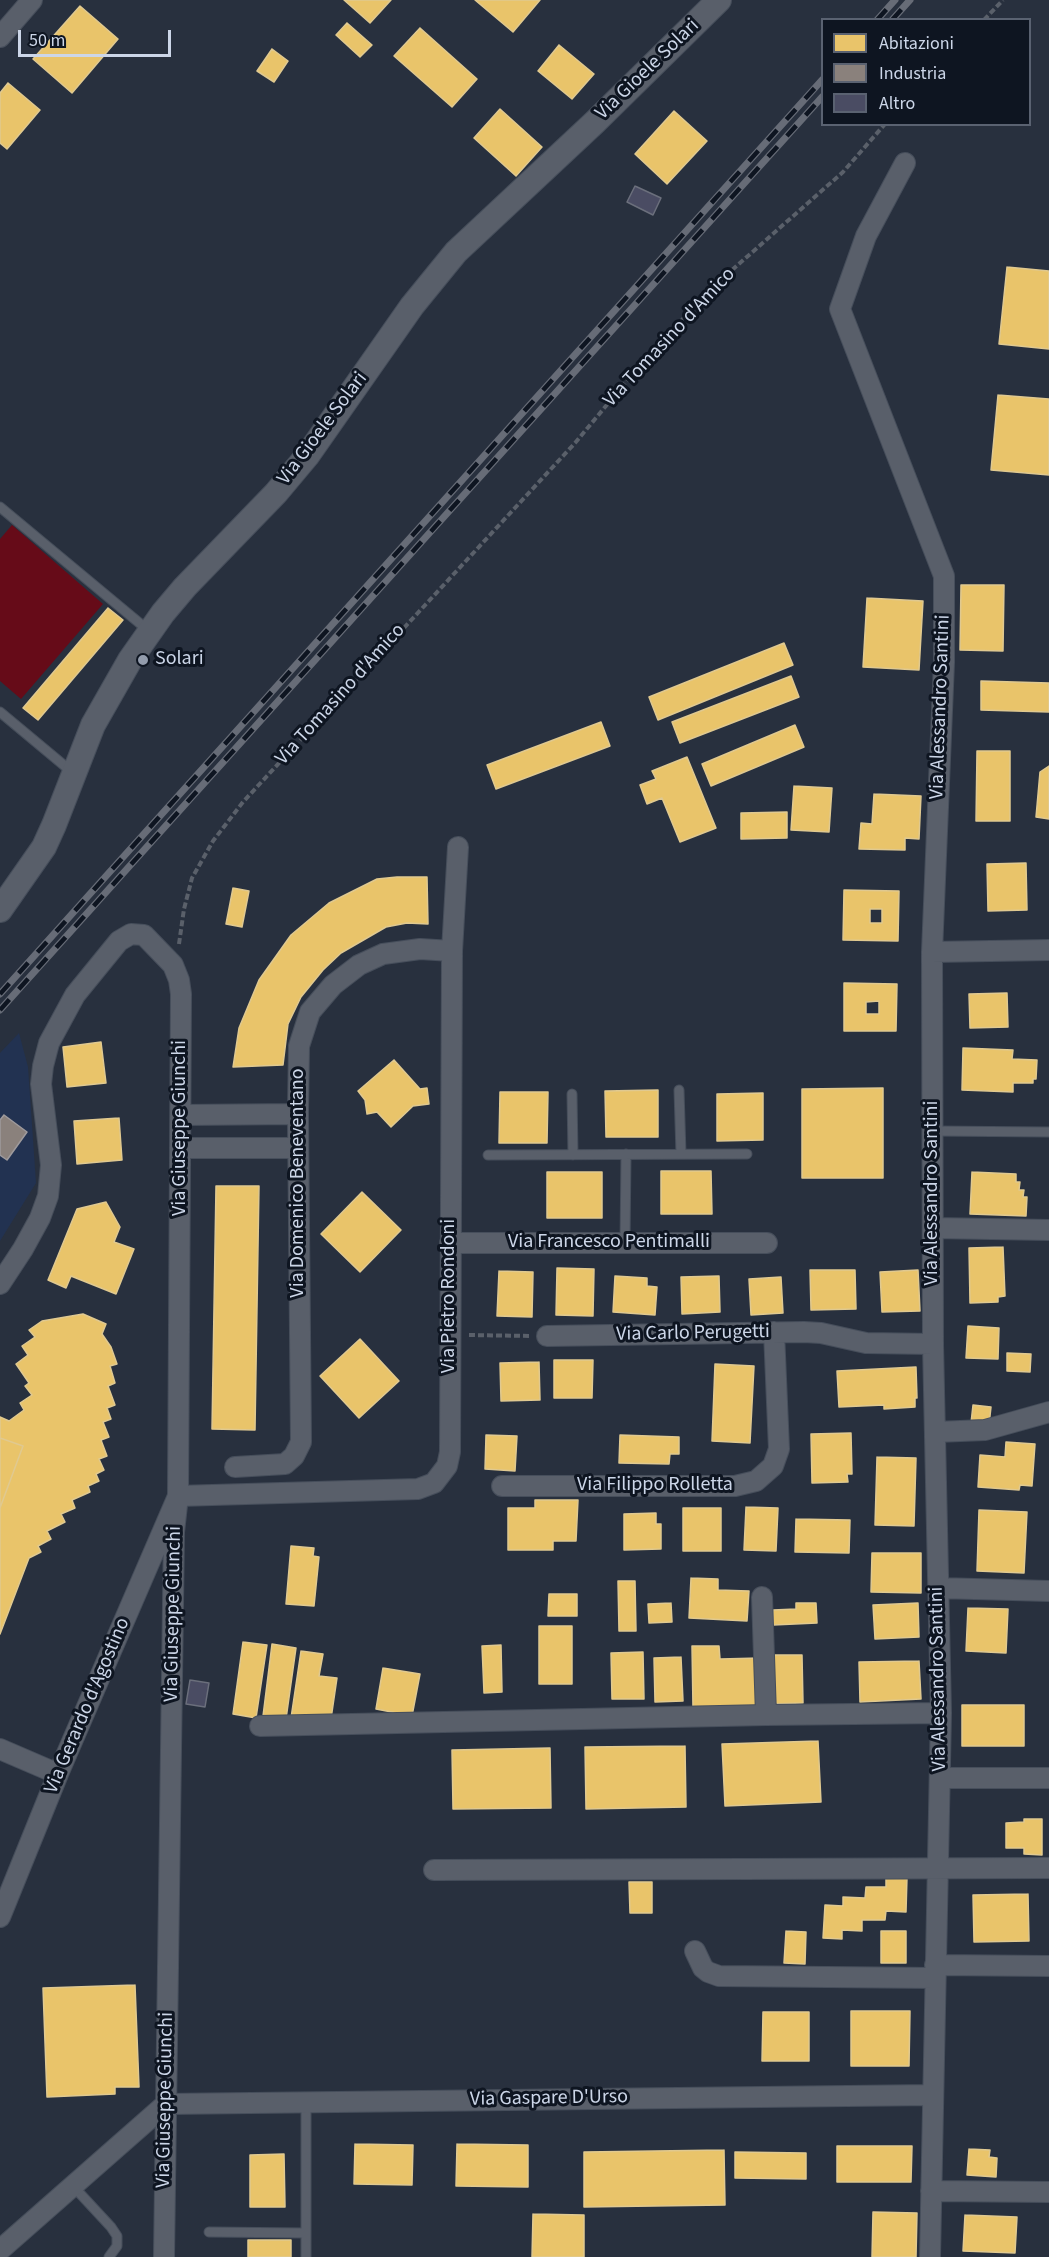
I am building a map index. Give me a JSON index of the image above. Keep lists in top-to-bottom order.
{
  "streets": {
    "street": [
      "Via Gioele Solari",
      "Via Alessandro Santini",
      "Via Giuseppe Giunchi",
      "Via Domenico Beneventano",
      "Via Francesco Pentimalli",
      "Via Pietro Rondoni",
      "Via Carlo Perugetti",
      "Via Filippo Rolletta",
      "Via Gerardo d'Agostino",
      "Via Gaspare D'Urso"
    ],
    "path": ["Via Tomasino d'Amico"]
  },
  "crossings": [
    ["Via Tomasino d'Amico", "Via Giuseppe Giunchi"],
    ["Via Alessandro Santini", "Via Carlo Perugetti"],
    ["Via Alessandro Santini", "Via Gaspare D'Urso"],
    ["Via Giuseppe Giunchi", "Via Pietro Rondoni"],
    ["Via Giuseppe Giunchi", "Via Gerardo d'Agostino"],
    ["Via Giuseppe Giunchi", "Via Gaspare D'Urso"],
    ["Via Domenico Beneventano", "Via Pietro Rondoni"],
    ["Via Francesco Pentimalli", "Via Pietro Rondoni"],
    ["Via Pietro Rondoni", "Via Gerardo d'Agostino"],
    ["Via Carlo Perugetti", "Via Filippo Rolletta"]
  ],
  "places": ["Solari"],
  "legend": ["Abitazioni", "Industria", "Altro"],
  "scale_bar": "50 m"
}
